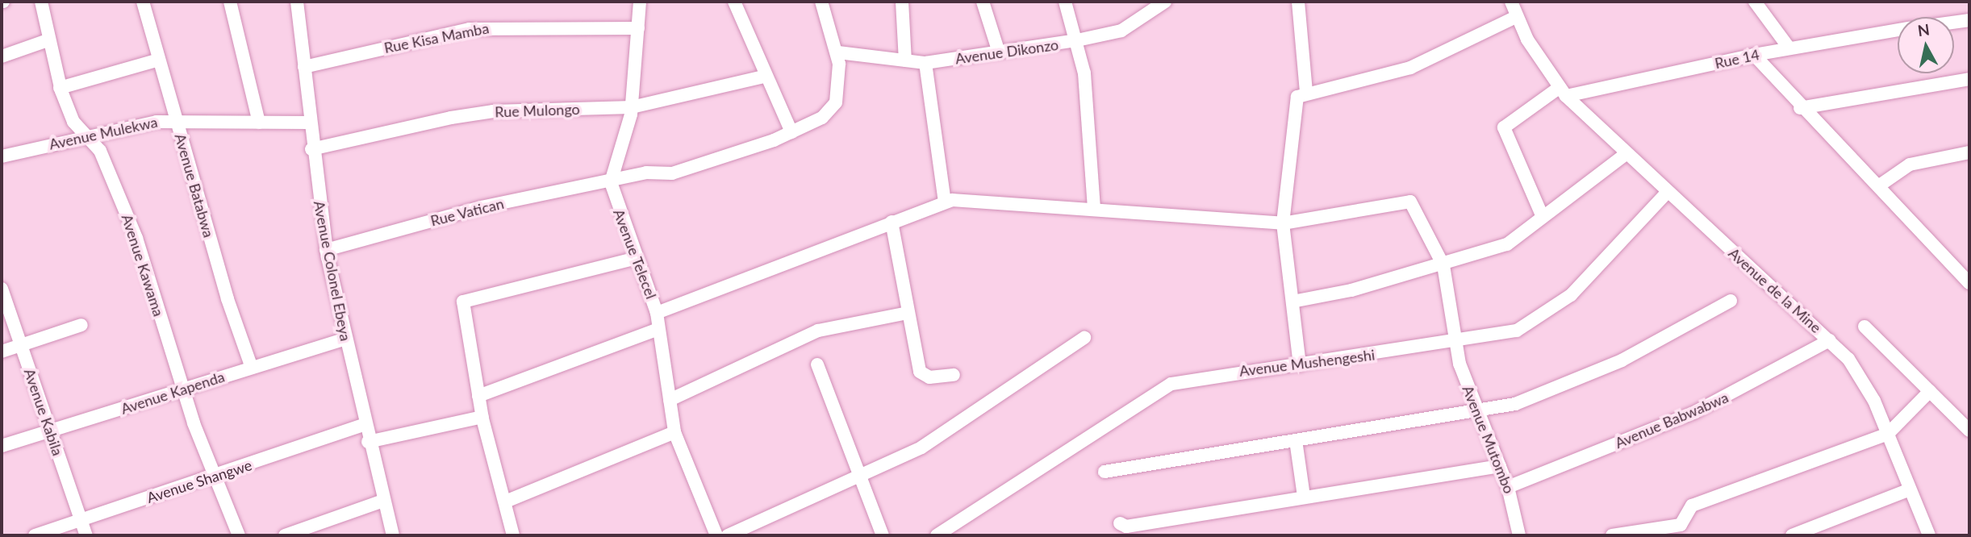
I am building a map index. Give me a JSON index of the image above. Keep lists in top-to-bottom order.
{
  "streets": {
    "street": [
      "Rue Kisa Mamba",
      "Avenue Dikonzo",
      "Rue 14",
      "Rue Mulongo",
      "Avenue Mulekwa",
      "Avenue Batabwa",
      "Rue Vatican",
      "Avenue Telecel",
      "Avenue Kawama",
      "Avenue Colonel Ebeya",
      "Avenue de la Mine",
      "Avenue Mushengeshi",
      "Avenue Kapenda",
      "Avenue Kabila",
      "Avenue Babwabwa",
      "Avenue Mutombo",
      "Avenue Shangwe"
    ]
  },
  "crossings": [
    ["Rue Kisa Mamba", "Avenue Colonel Ebeya"],
    ["Avenue Dikonzo", "Rue Vatican"],
    ["Rue 14", "Avenue de la Mine"],
    ["Rue Mulongo", "Avenue Colonel Ebeya"],
    ["Avenue Mulekwa", "Avenue Batabwa"],
    ["Avenue Mulekwa", "Avenue Kawama"],
    ["Avenue Mulekwa", "Avenue Colonel Ebeya"],
    ["Avenue Batabwa", "Avenue Kapenda"],
    ["Rue Vatican", "Avenue Telecel"],
    ["Rue Vatican", "Avenue Colonel Ebeya"],
    ["Avenue Kawama", "Avenue Kapenda"],
    ["Avenue Kawama", "Avenue Shangwe"],
    ["Avenue Colonel Ebeya", "Avenue Kapenda"],
    ["Avenue Colonel Ebeya", "Avenue Shangwe"],
    ["Avenue de la Mine", "Avenue Mushengeshi"],
    ["Avenue de la Mine", "Avenue Babwabwa"],
    ["Avenue Mushengeshi", "Avenue Mutombo"],
    ["Avenue Kapenda", "Avenue Kabila"],
    ["Avenue Kabila", "Avenue Shangwe"],
    ["Avenue Babwabwa", "Avenue Mutombo"]
  ],
  "north": "top"
}
